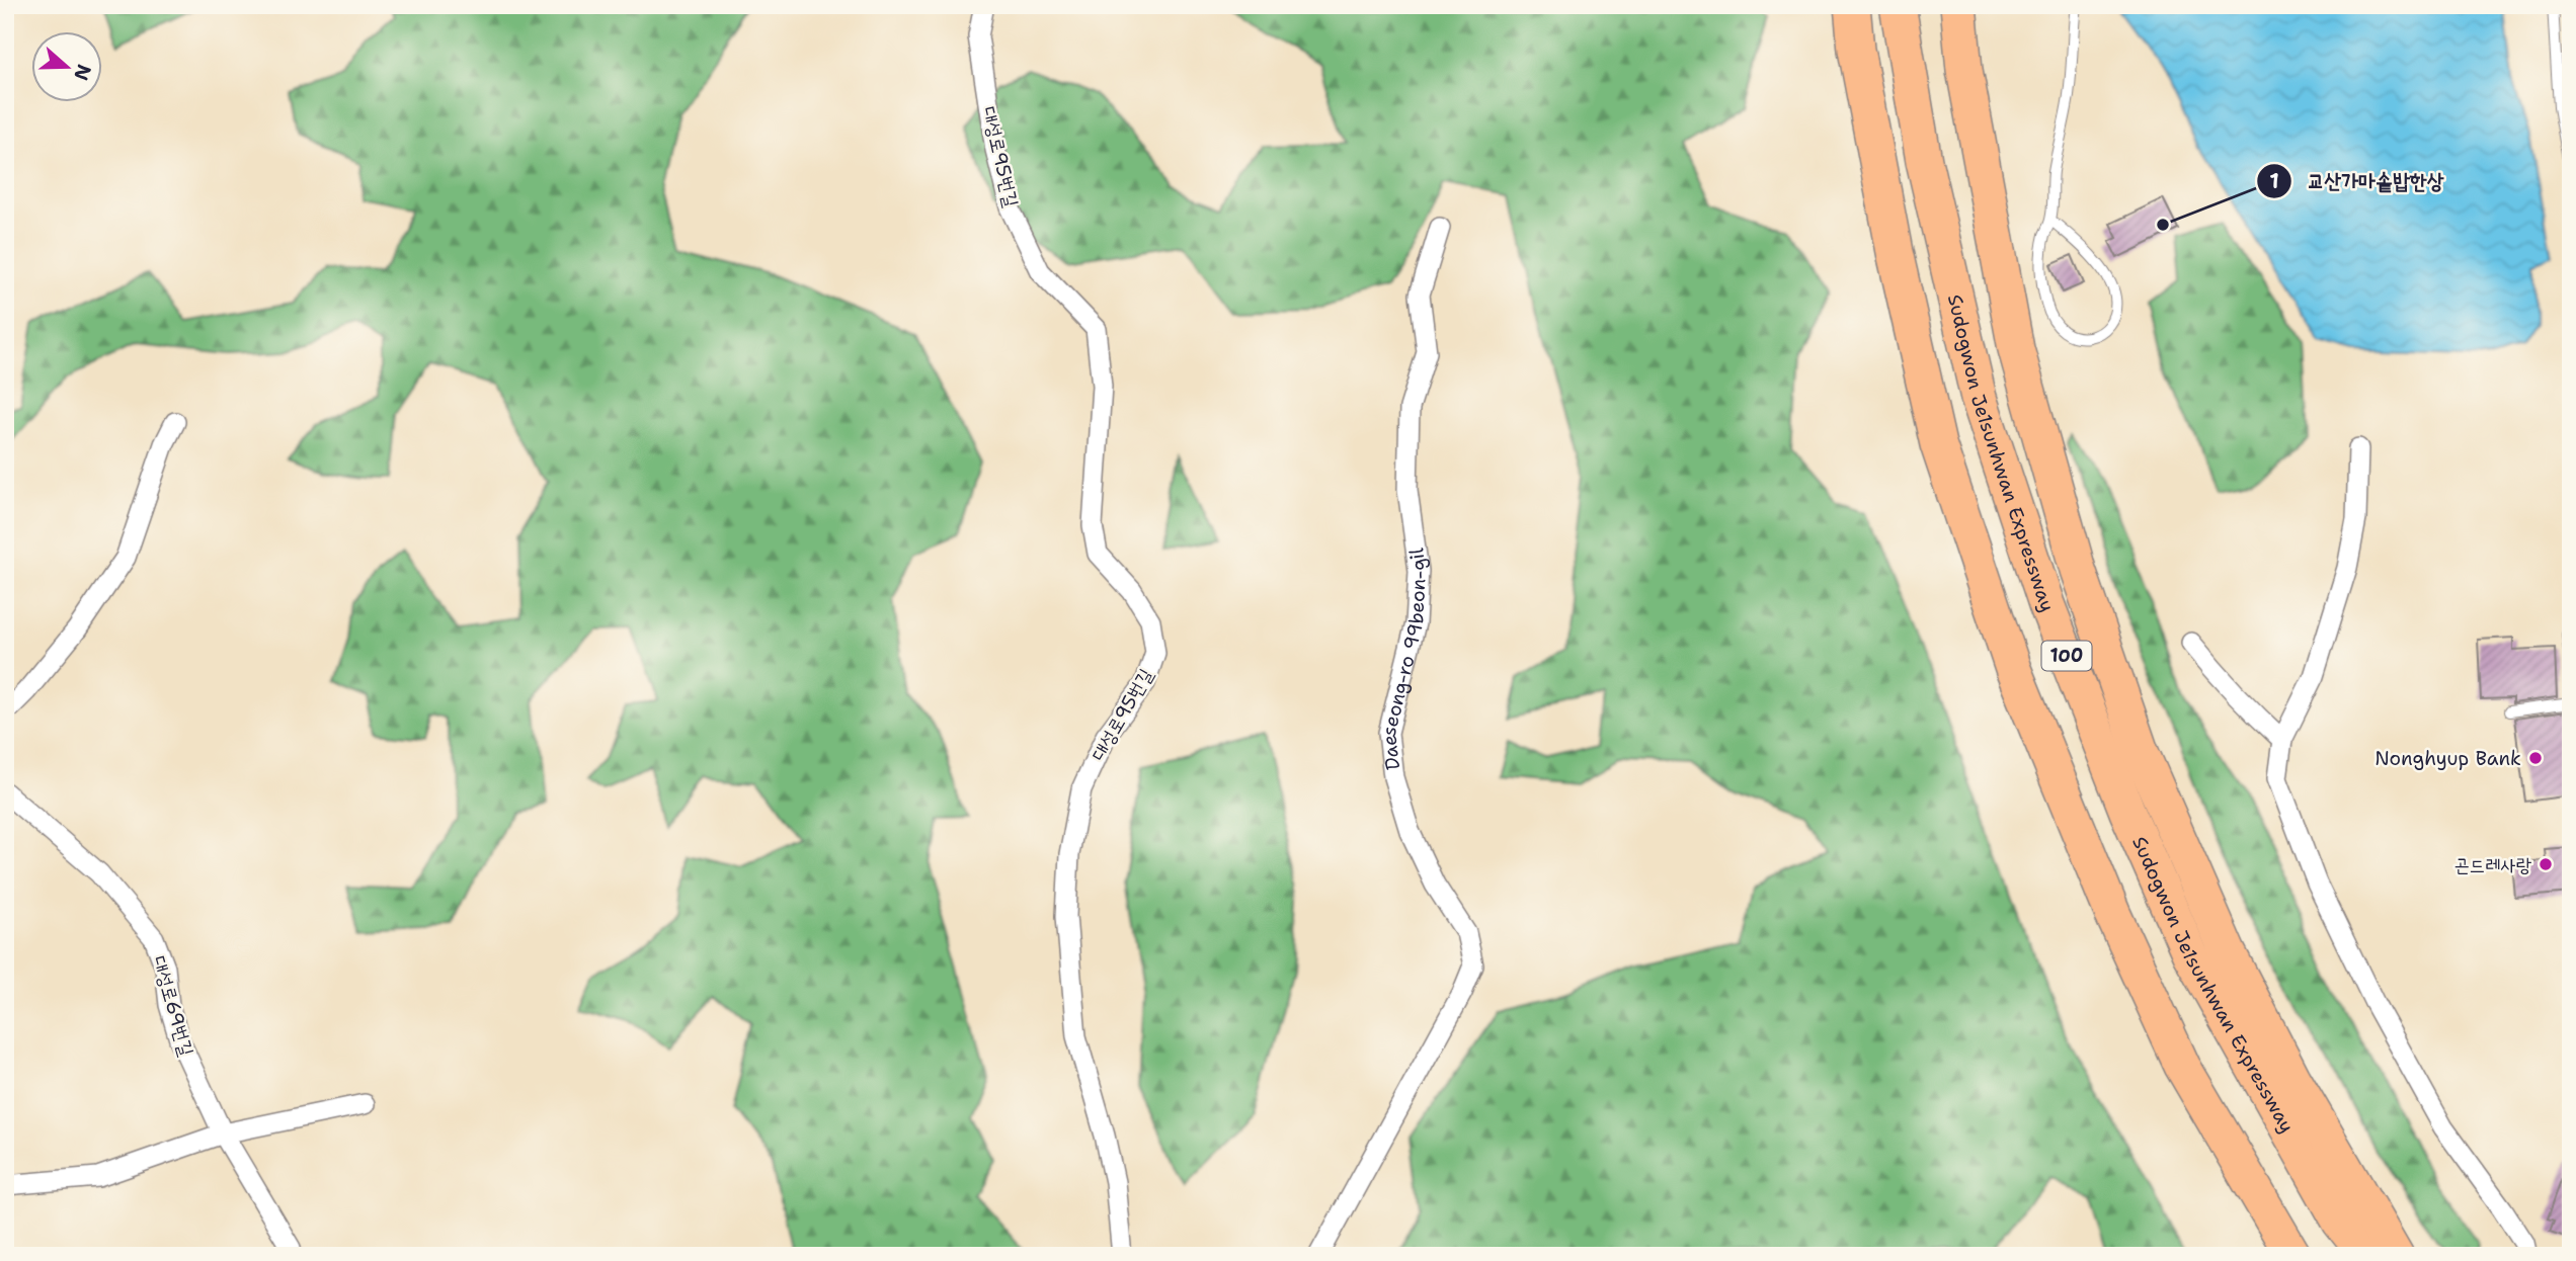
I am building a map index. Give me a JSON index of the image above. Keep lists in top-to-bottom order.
{
  "streets": {
    "highway": ["Sudogwon Je1sunhwan Expressway", "100"],
    "street": ["대성로95번길", "Daeseong-ro 99beon-gil", "대성로69번길"]
  },
  "places": ["교산가마솥밥한상", "Nonghyup Bank", "곤드레사랑"],
  "north": "right"
}
